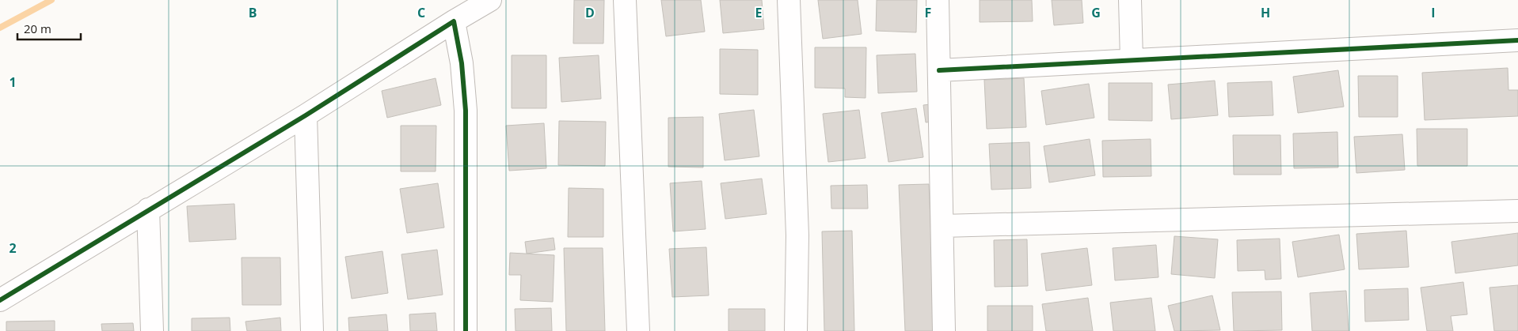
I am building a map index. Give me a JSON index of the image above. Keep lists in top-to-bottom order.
{
  "scale_bar": "20 m",
  "grid": {
    "columns": [
      "B",
      "C",
      "D",
      "E",
      "F",
      "G",
      "H",
      "I"
    ],
    "rows": ["1", "2"]
  }
}
